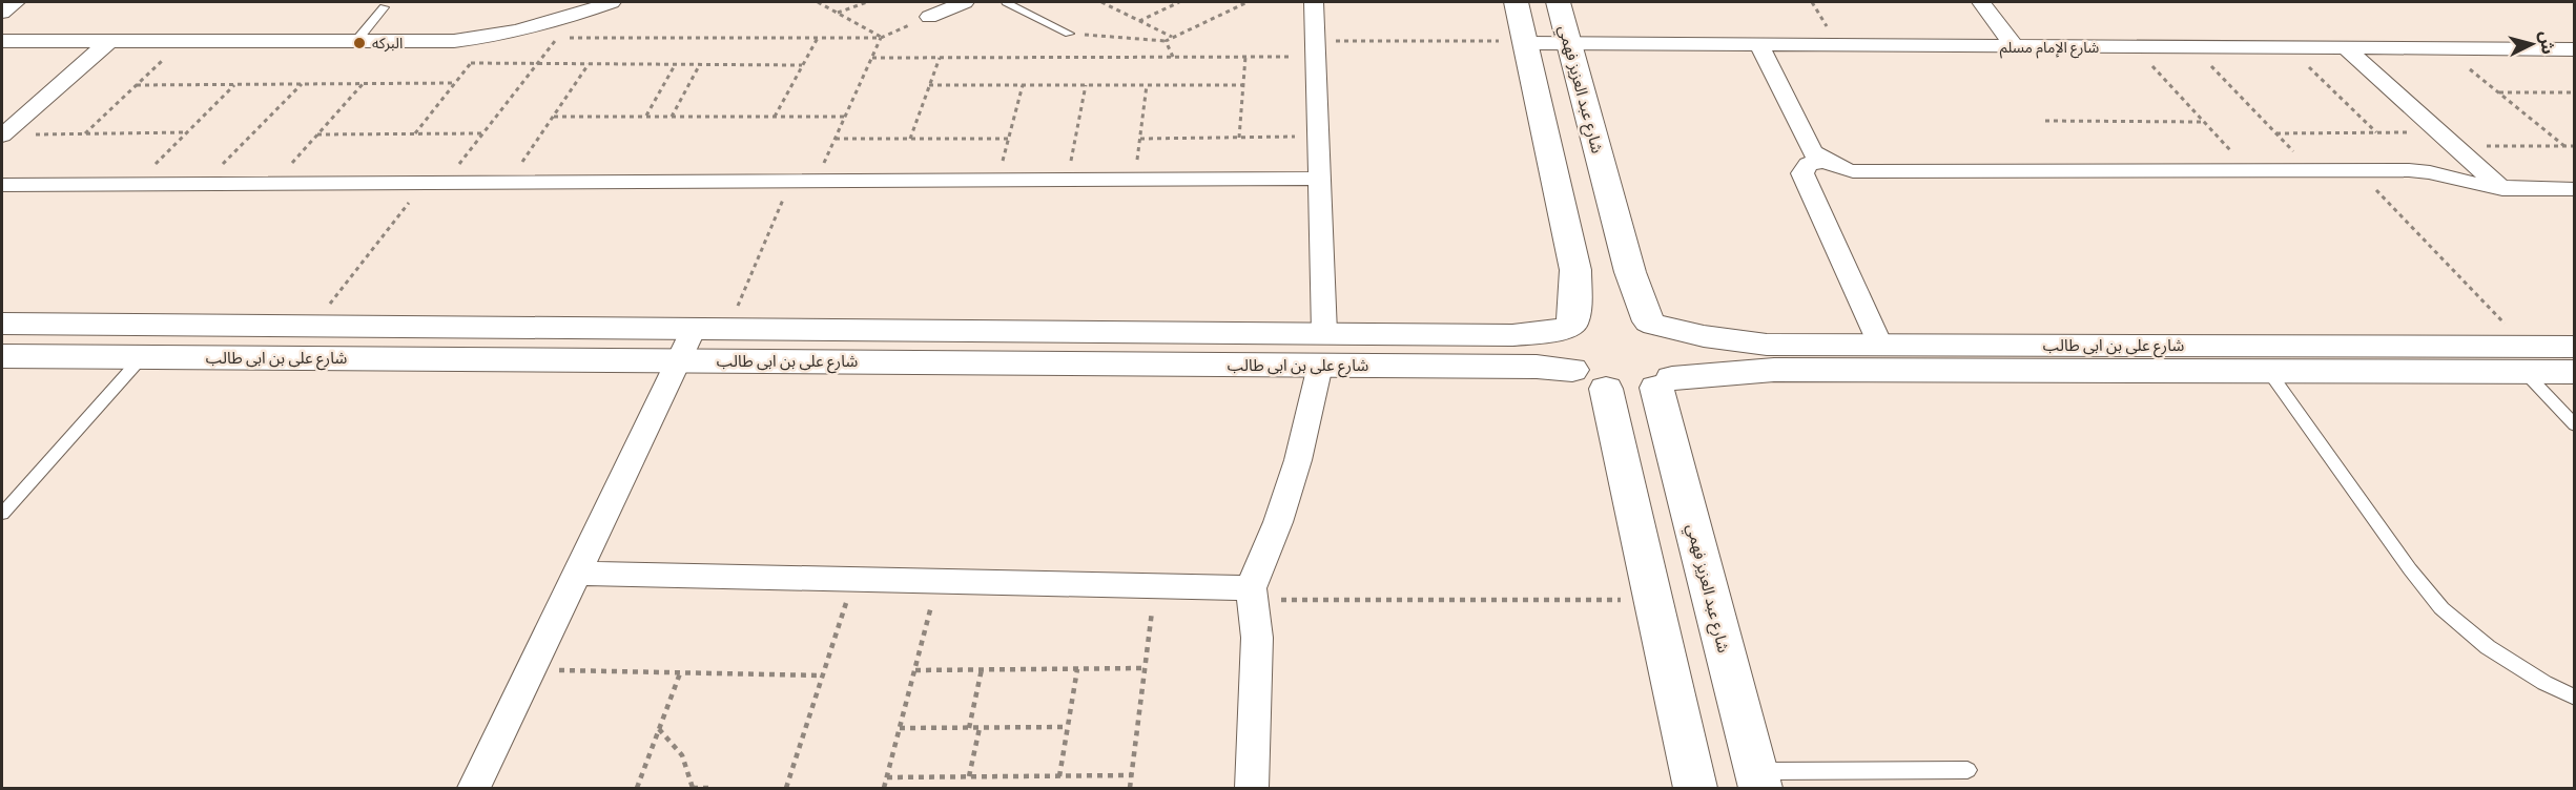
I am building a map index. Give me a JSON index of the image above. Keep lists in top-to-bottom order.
{
  "streets": {
    "street": ["شارع الإمام مسلم", "شارع عبد العزيز فهمي", "شارع على بن ابى طالب"]
  },
  "crossings": [
    ["شارع الإمام مسلم", "شارع عبد العزيز فهمي"],
    ["شارع عبد العزيز فهمي", "شارع على بن ابى طالب"]
  ],
  "places": ["البركه"],
  "north": "right"
}
